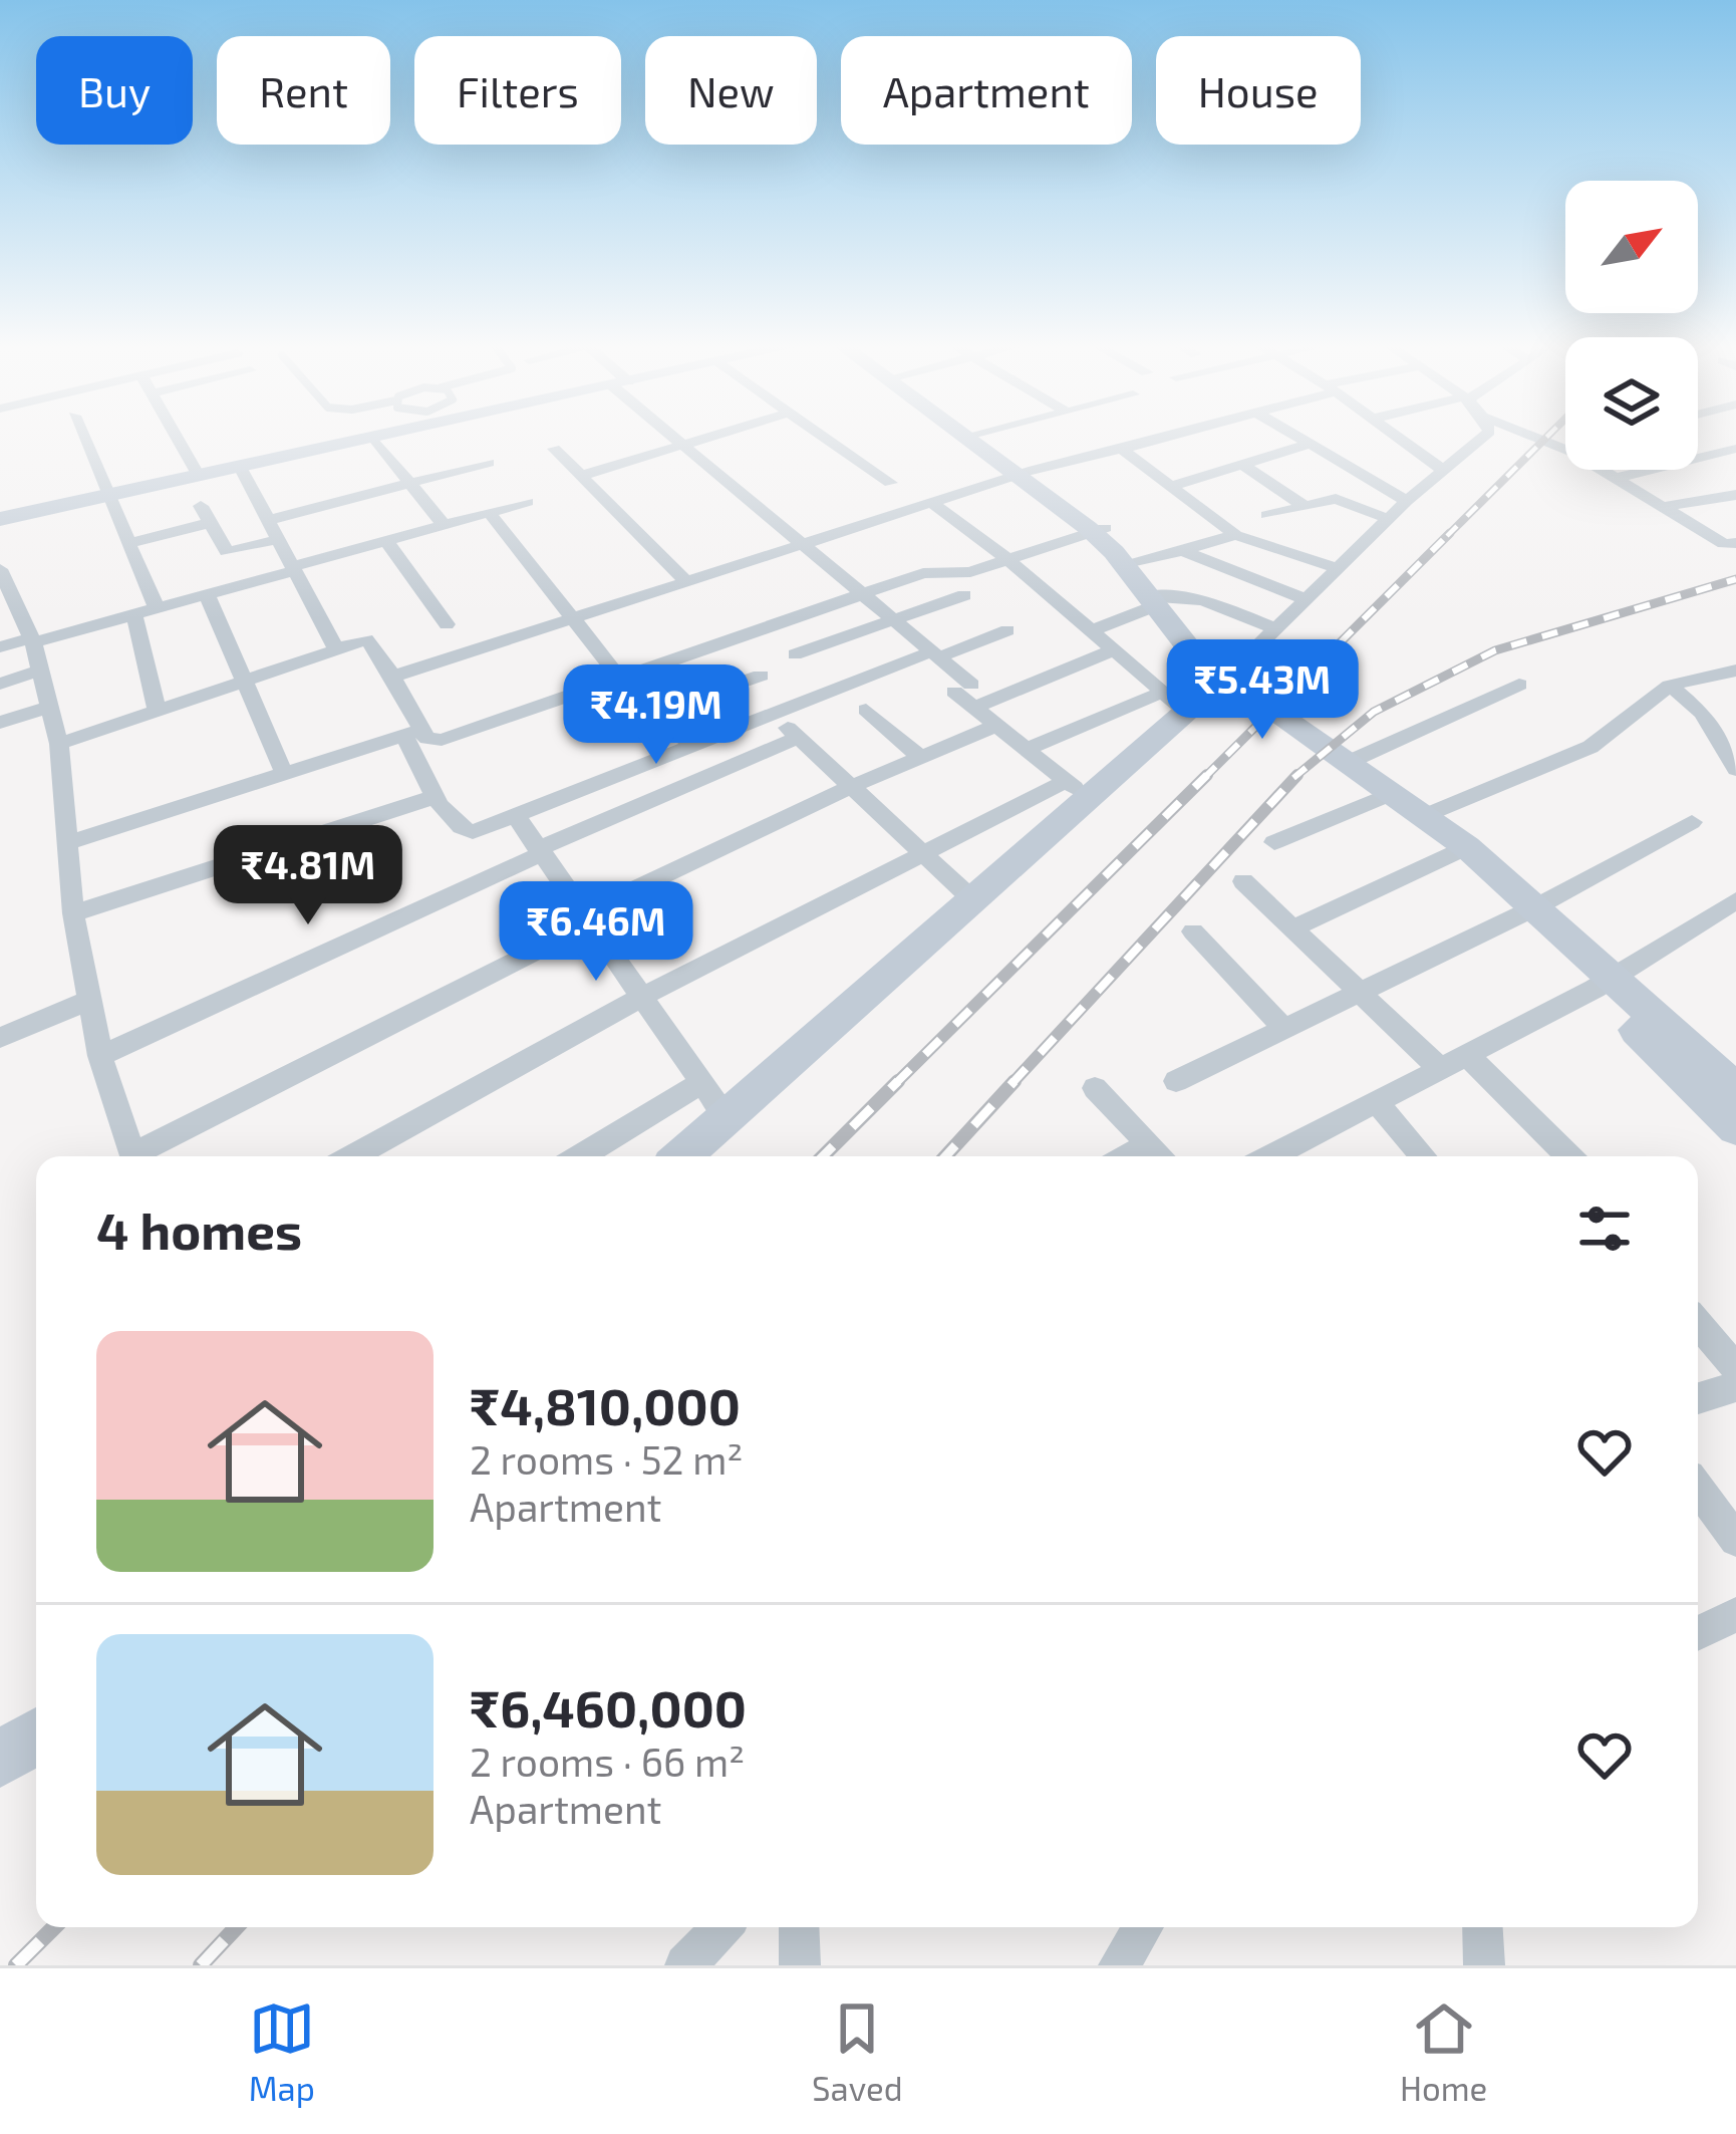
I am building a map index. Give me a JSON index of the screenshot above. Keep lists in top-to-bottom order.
{
  "north": "top right",
  "page": {
    "chip": [
      "Buy",
      "Rent",
      "Filters",
      "New",
      "Apartment",
      "House"
    ],
    "price": [
      "₹5.43M",
      "₹4.19M",
      "₹4.81M",
      "₹6.46M"
    ],
    "heading": "4 homes",
    "list": [
      {
        "name": "₹4,810,000",
        "note": "2 rooms · 52 m² · Apartment"
      },
      {
        "name": "₹6,460,000",
        "note": "2 rooms · 66 m² · Apartment"
      }
    ],
    "tabs": ["Map", "Saved", "Home"]
  }
}
